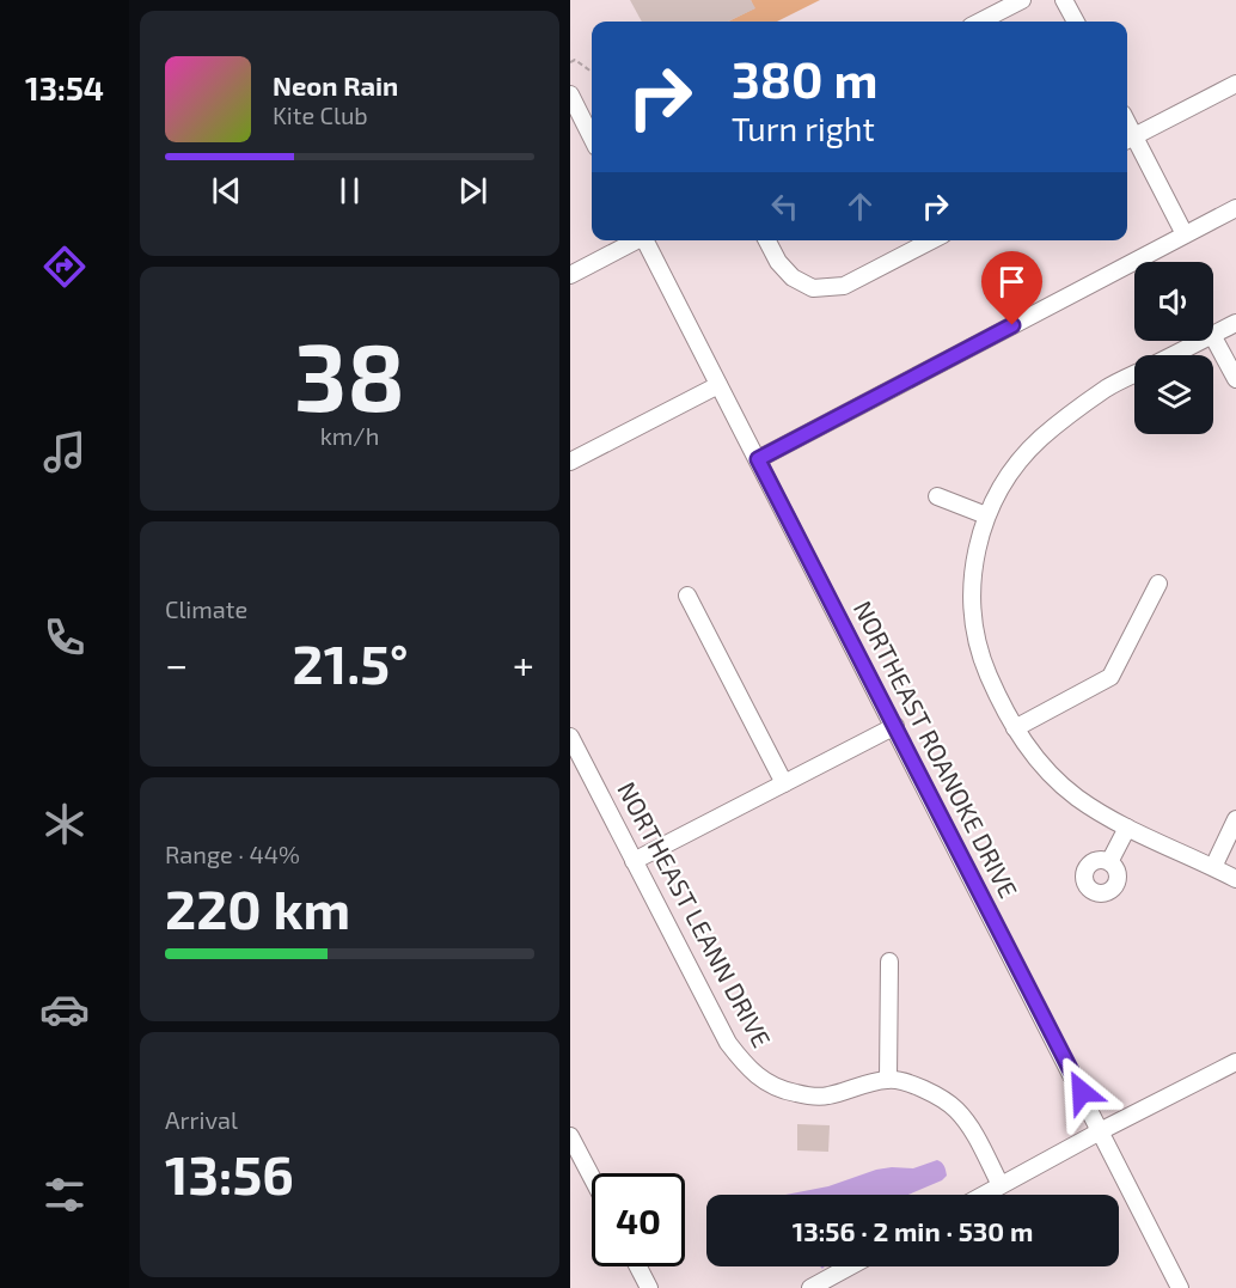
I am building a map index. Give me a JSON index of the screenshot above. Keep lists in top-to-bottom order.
{
  "streets": {
    "street": ["NORTHEAST ROANOKE DRIVE", "NORTHEAST LEANN DRIVE"]
  },
  "page": {
    "tabs": "13:54",
    "turn": ["380 m", "Turn right"],
    "song": ["Neon Rain", "Kite Club"],
    "tile": [
      ["38", "km/h"],
      "Climate",
      ["Range · 44%", "220 km"],
      ["Arrival", "13:56"]
    ],
    "heat": ["−", "21.5°", "+"],
    "limit": "40",
    "trip": "13:56 · 2 min · 530 m"
  }
}
